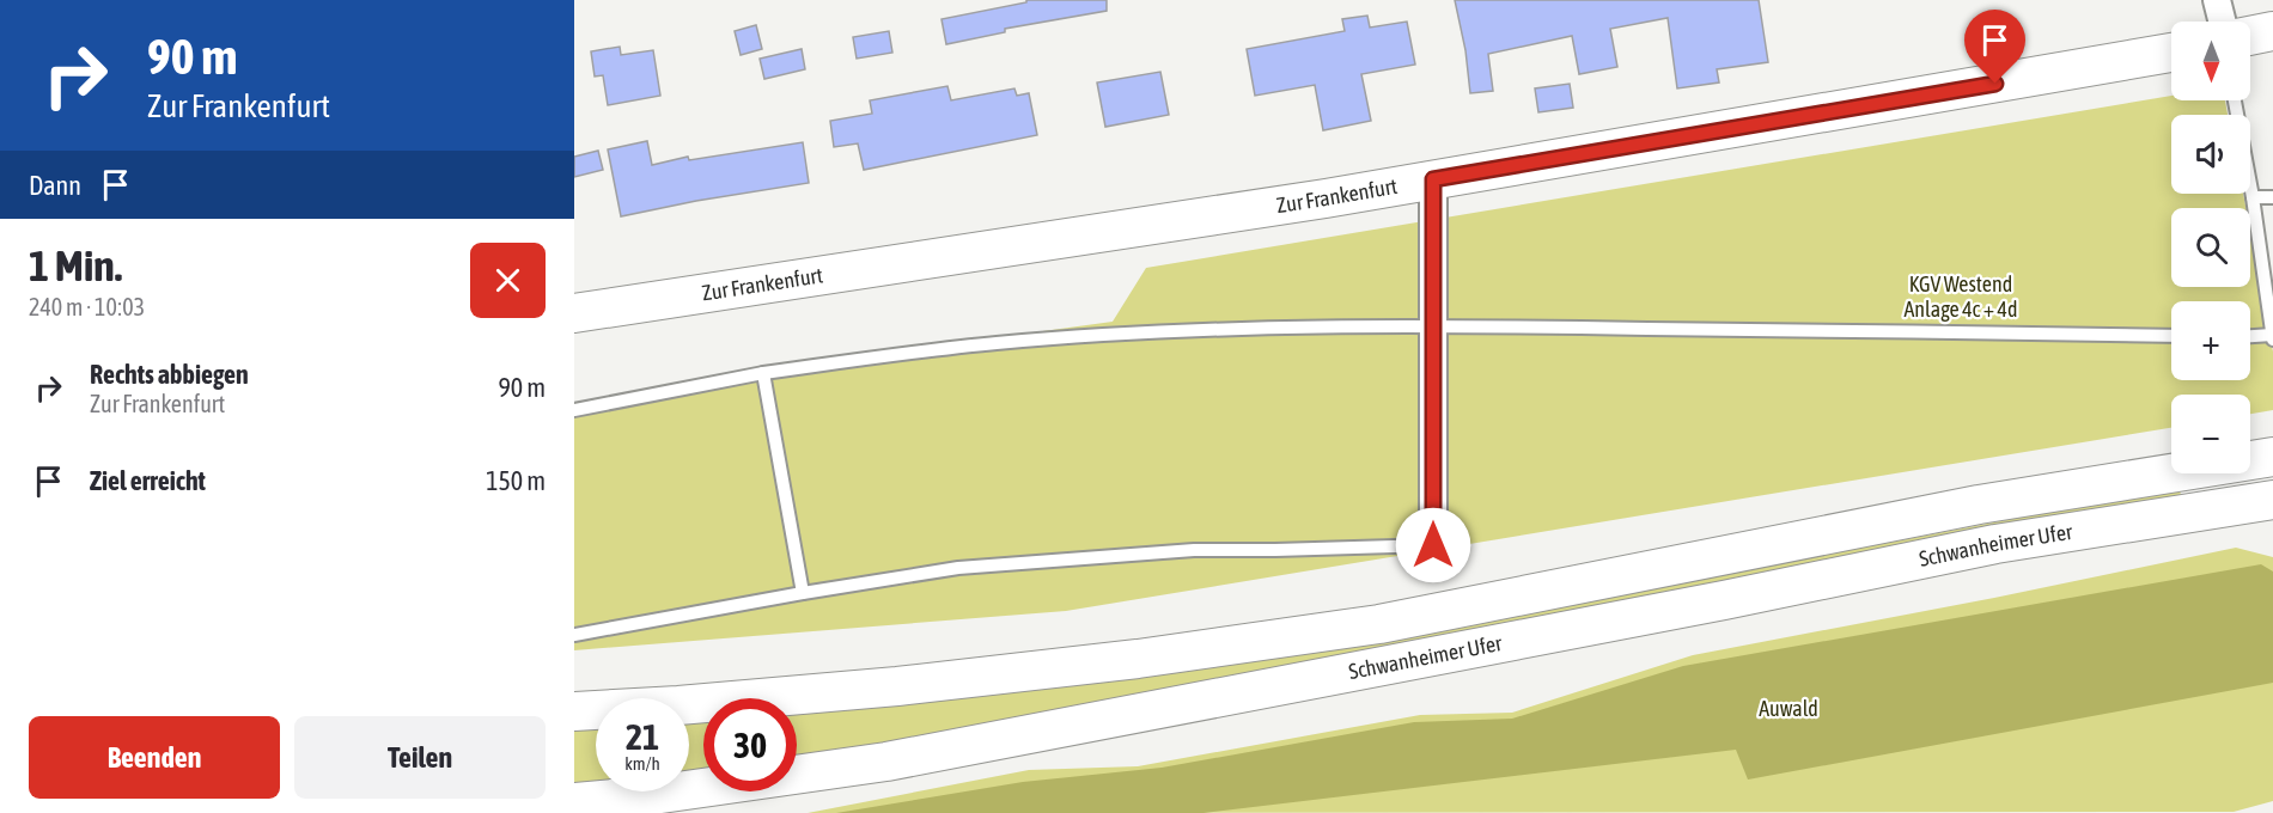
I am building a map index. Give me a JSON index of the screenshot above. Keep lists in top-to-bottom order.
{
  "streets": {
    "main road": ["Zur Frankenfurt", "Schwanheimer Ufer"]
  },
  "parks": ["KGV Westend Anlage 4c + 4d", "Auwald"],
  "north": "bottom",
  "page": {
    "turn": ["90 m", "Zur Frankenfurt"],
    "map_buttons": ["+", "−"],
    "then": "Dann",
    "heading": ["1 Min.", "240 m · 10:03"],
    "list": [
      {
        "name": "Rechts abbiegen",
        "note": "Zur Frankenfurt",
        "value": "90 m"
      },
      {
        "name": "Ziel erreicht",
        "value": "150 m"
      }
    ],
    "speed": "21 km/h",
    "limit": "30",
    "buttons": ["Beenden", "Teilen"]
  }
}
